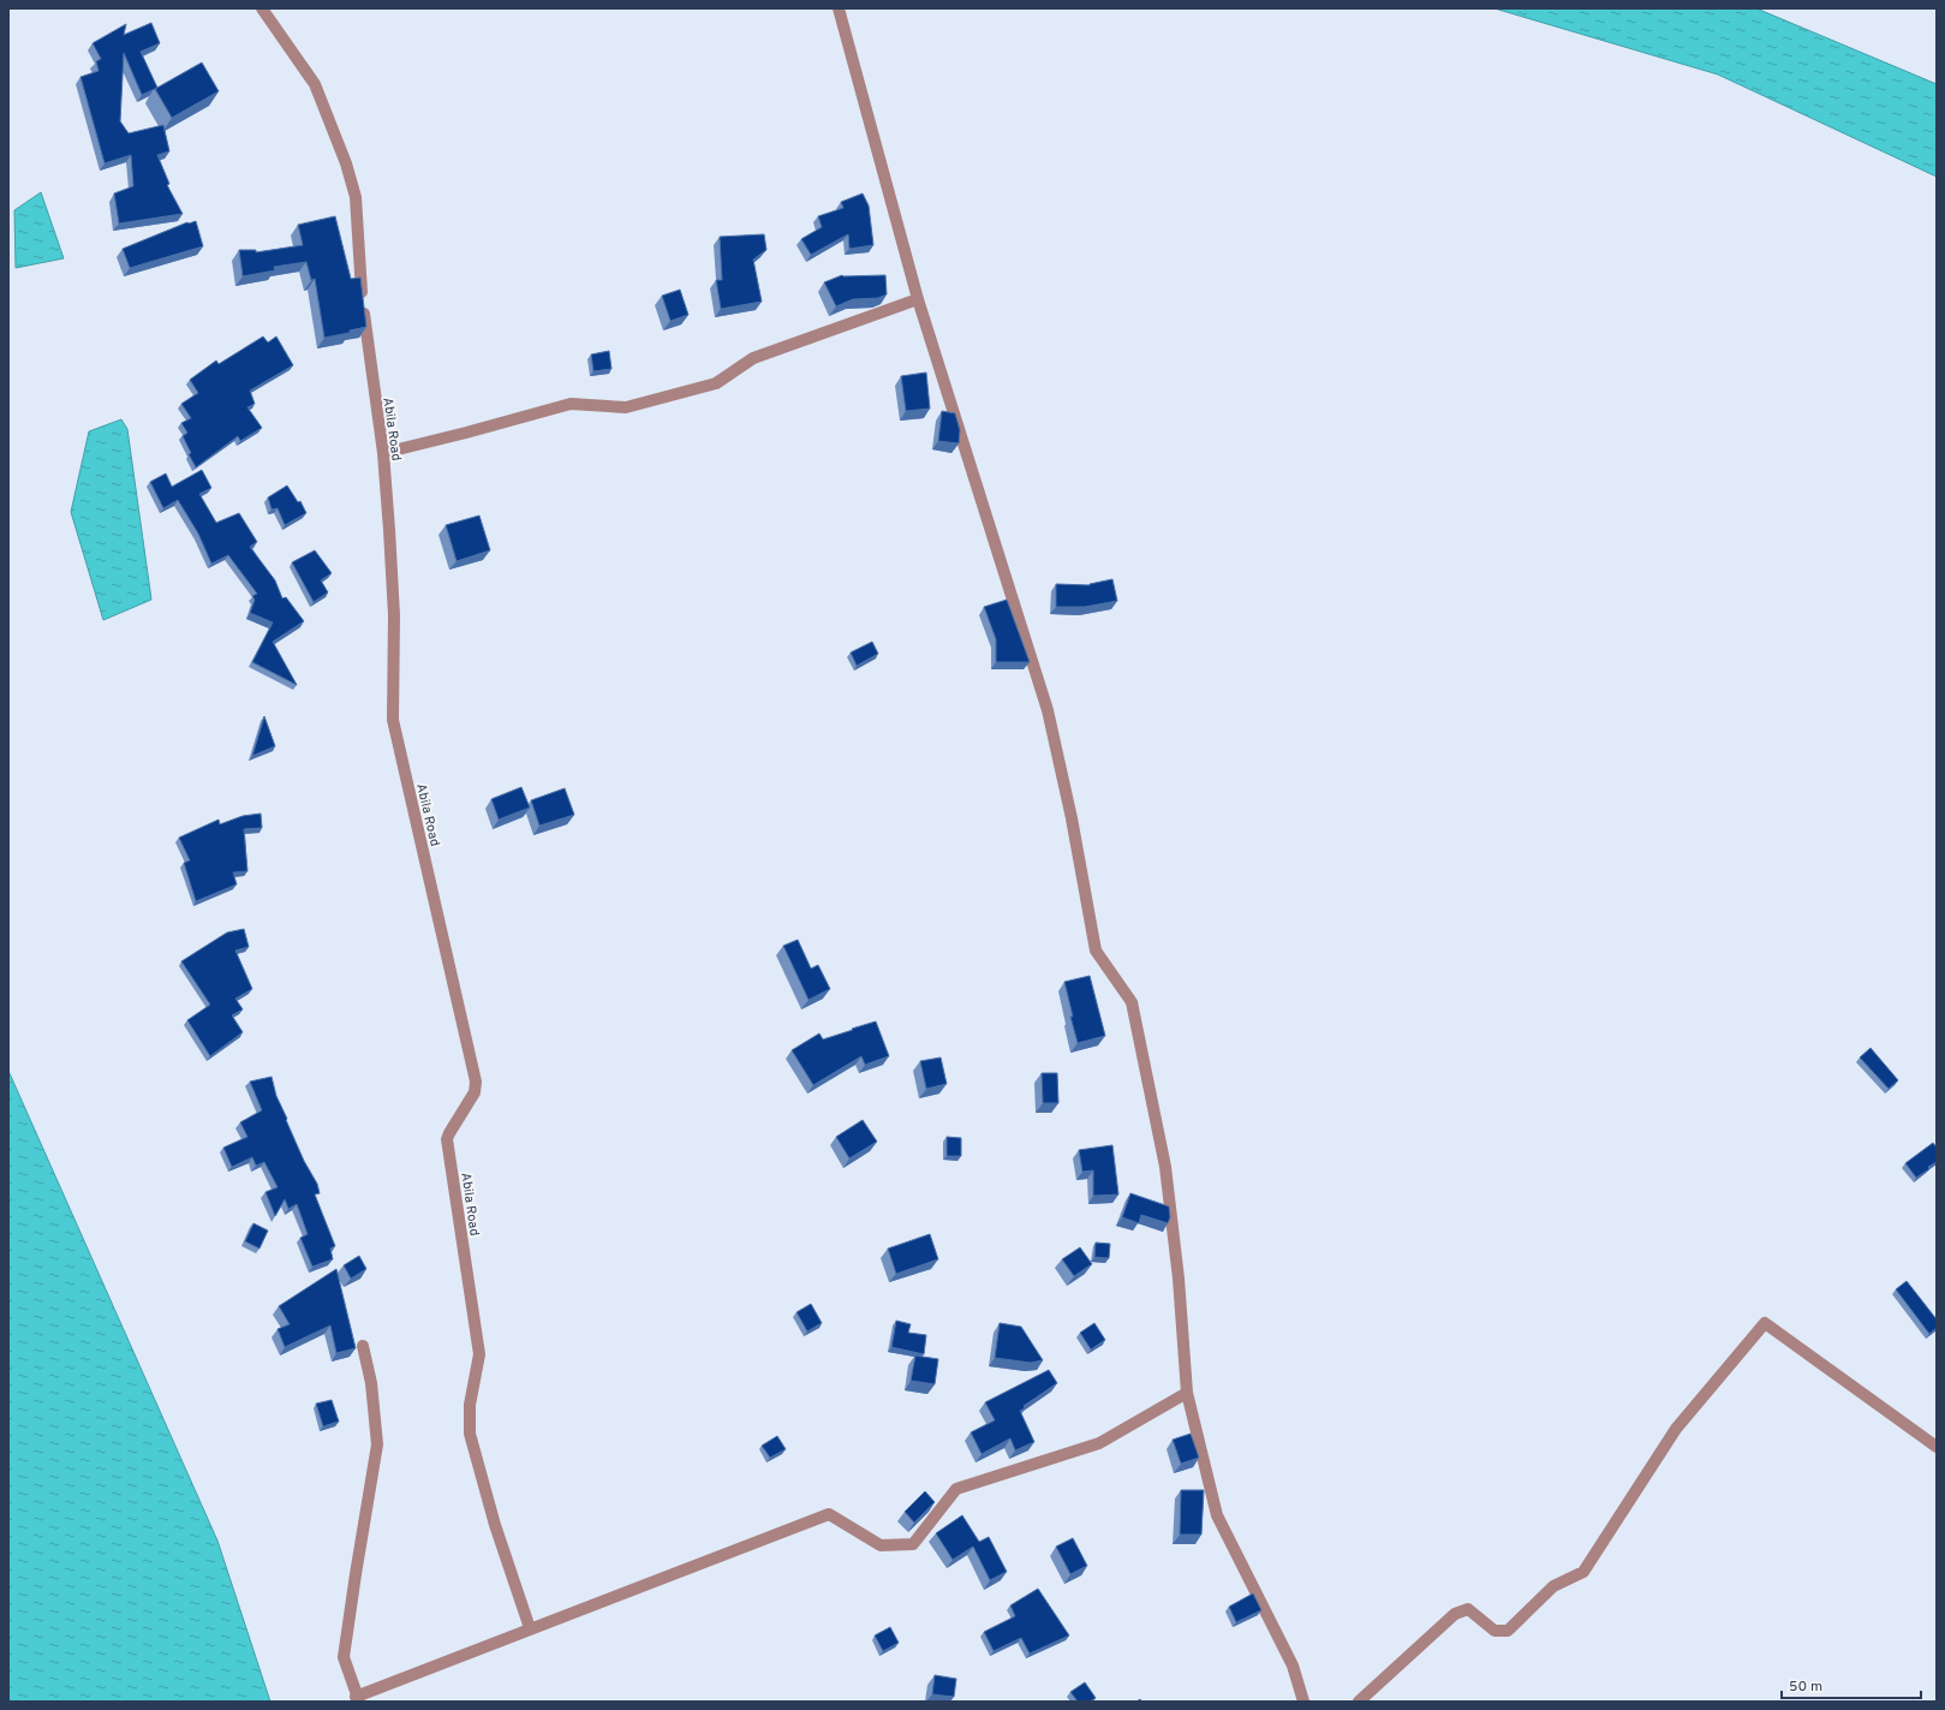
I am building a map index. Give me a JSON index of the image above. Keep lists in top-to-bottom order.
{
  "streets": {
    "street": ["Abila Road"]
  },
  "scale_bar": "50 m"
}
